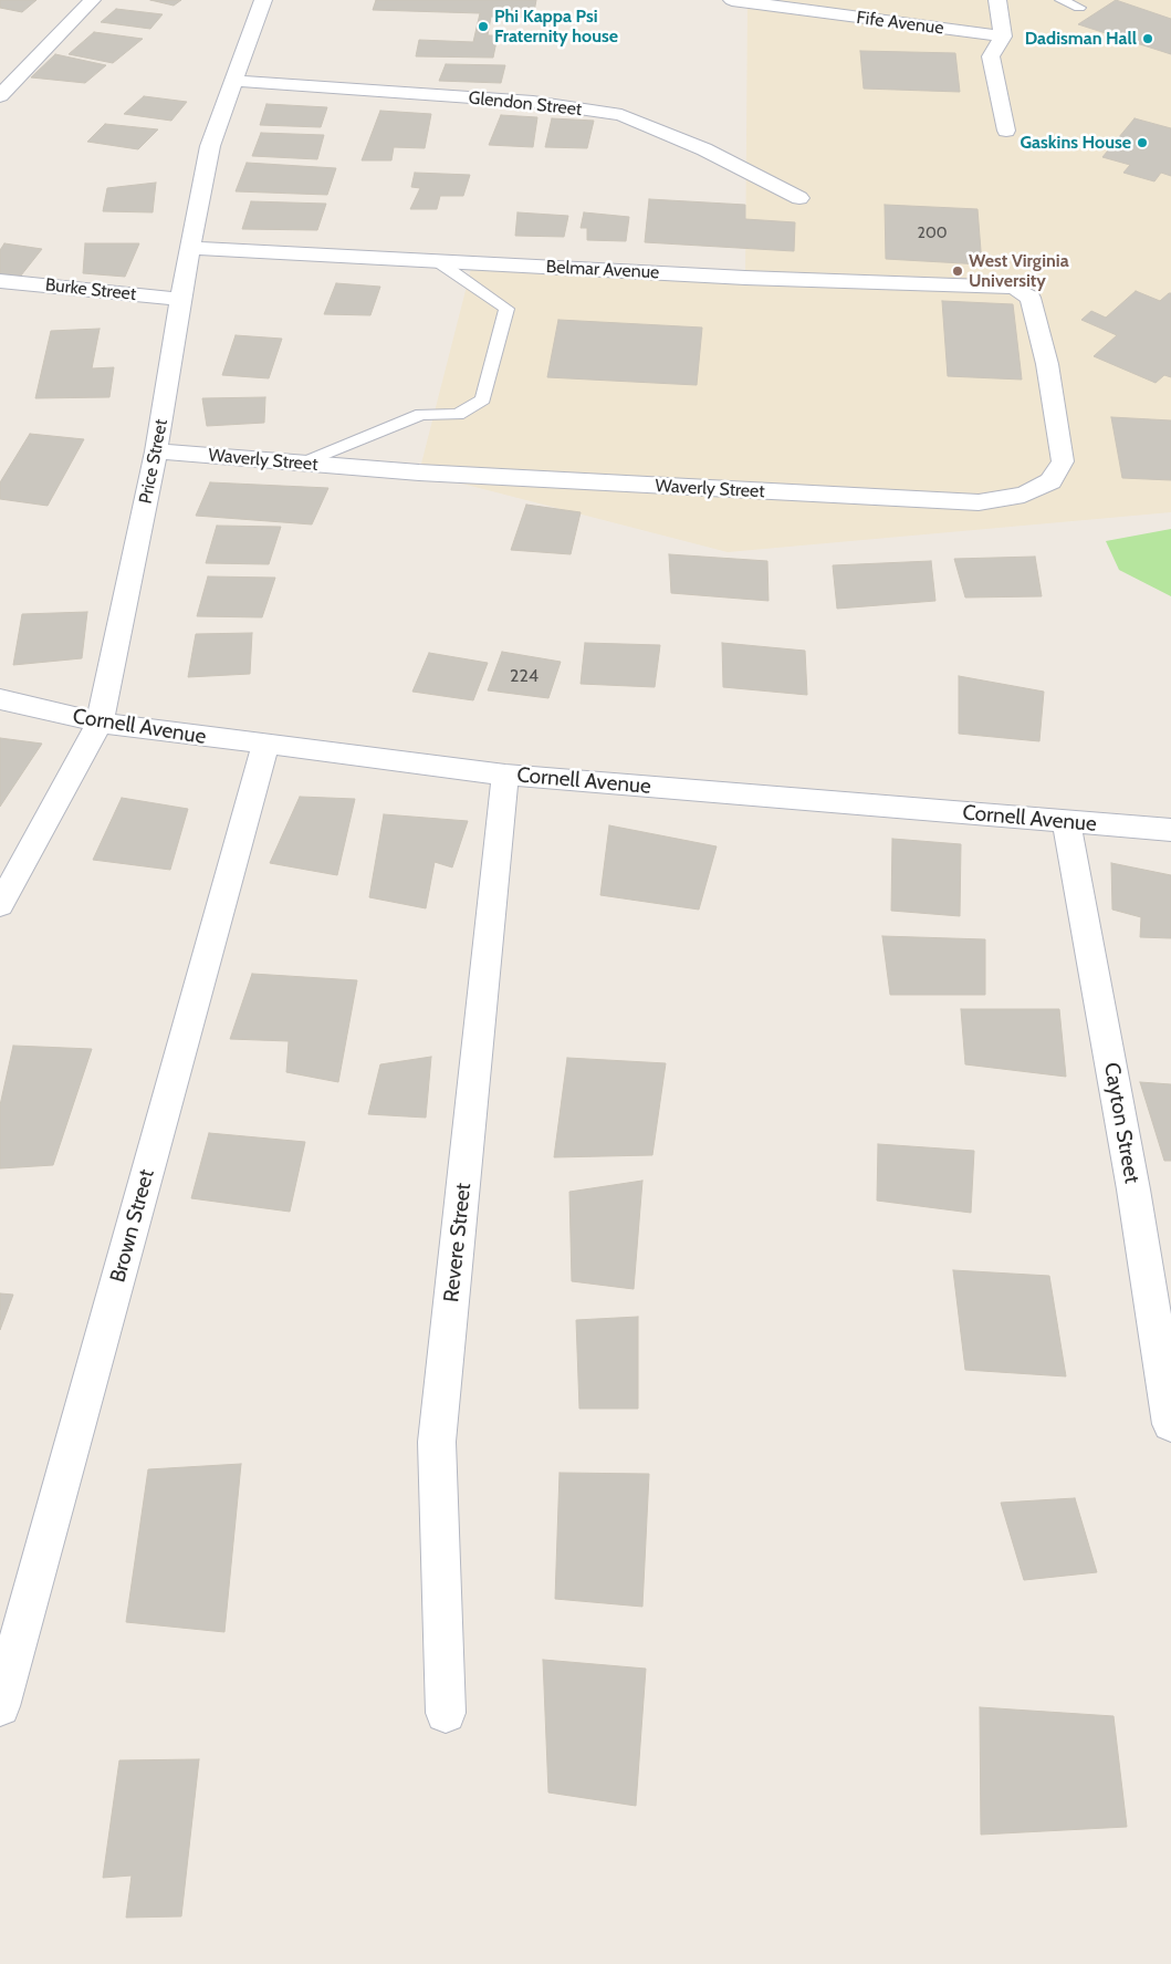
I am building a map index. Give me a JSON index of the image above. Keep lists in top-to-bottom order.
{
  "streets": {
    "street": [
      "Fife Avenue",
      "Glendon Street",
      "Belmar Avenue",
      "Burke Street",
      "Waverly Street",
      "Price Street",
      "Cornell Avenue",
      "Cayton Street",
      "Brown Street",
      "Revere Street"
    ]
  },
  "crossings": [
    ["Glendon Street", "Price Street"],
    ["Belmar Avenue", "Waverly Street"],
    ["Belmar Avenue", "Price Street"],
    ["Burke Street", "Price Street"],
    ["Waverly Street", "Price Street"],
    ["Price Street", "Cornell Avenue"],
    ["Cornell Avenue", "Cayton Street"],
    ["Cornell Avenue", "Brown Street"],
    ["Cornell Avenue", "Revere Street"]
  ],
  "places": [
    "Phi Kappa Psi Fraternity house",
    "Dadisman Hall",
    "Gaskins House",
    "West Virginia University"
  ],
  "house_numbers": ["200", "224"]
}
